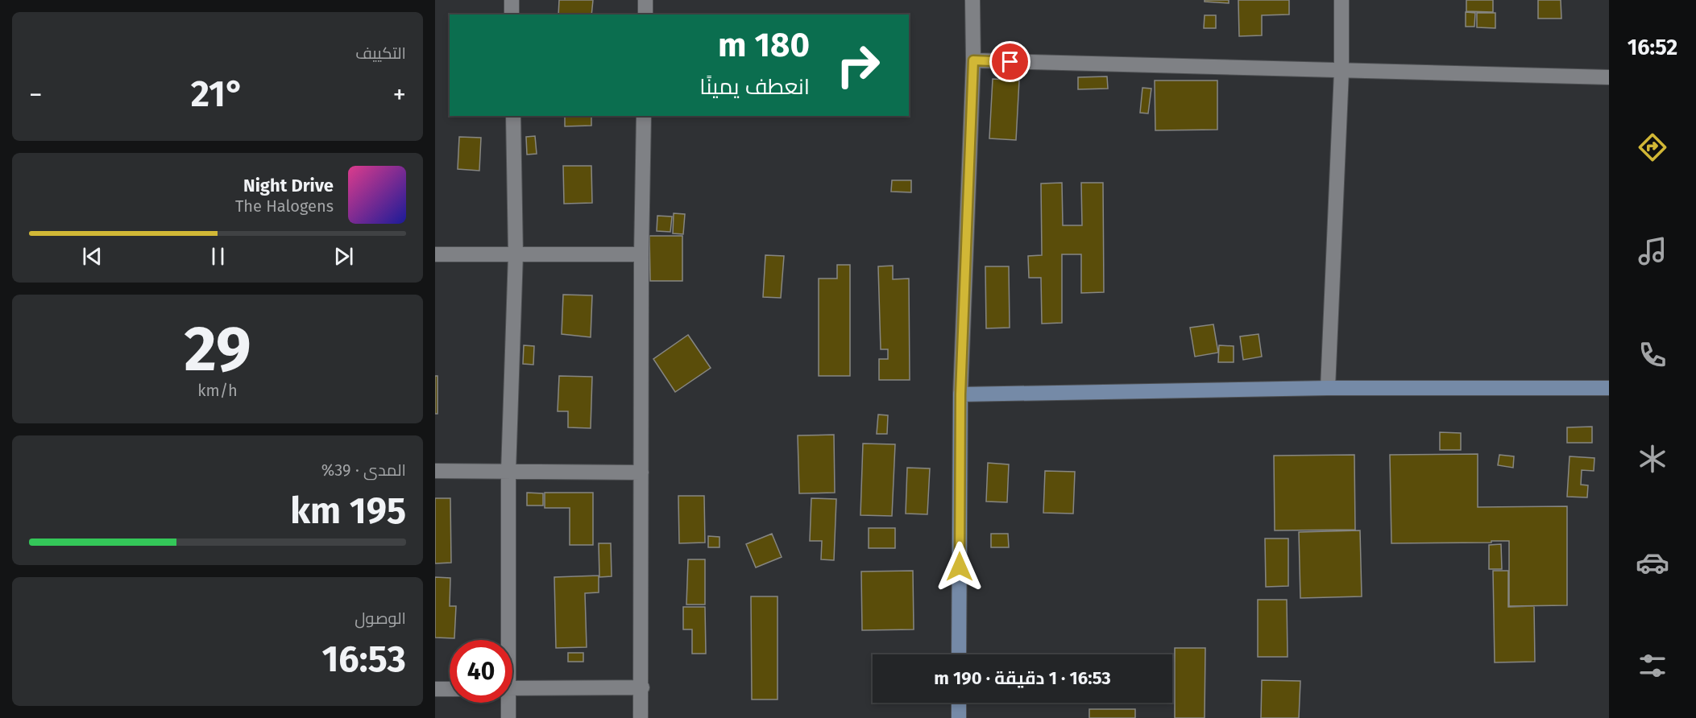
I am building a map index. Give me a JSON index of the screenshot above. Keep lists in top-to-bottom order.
{
  "page": {
    "tabs": "16:52",
    "tile": [
      "التكييف",
      ["29", "km/h"],
      ["المدى · 39%", "195 km"],
      ["الوصول", "16:53"]
    ],
    "turn": ["180 m", "انعطف يمينًا"],
    "heat": ["−", "21°", "+"],
    "song": ["Night Drive", "The Halogens"],
    "limit": "40",
    "trip": "16:53 · 1 دقيقة · 190 m"
  }
}
